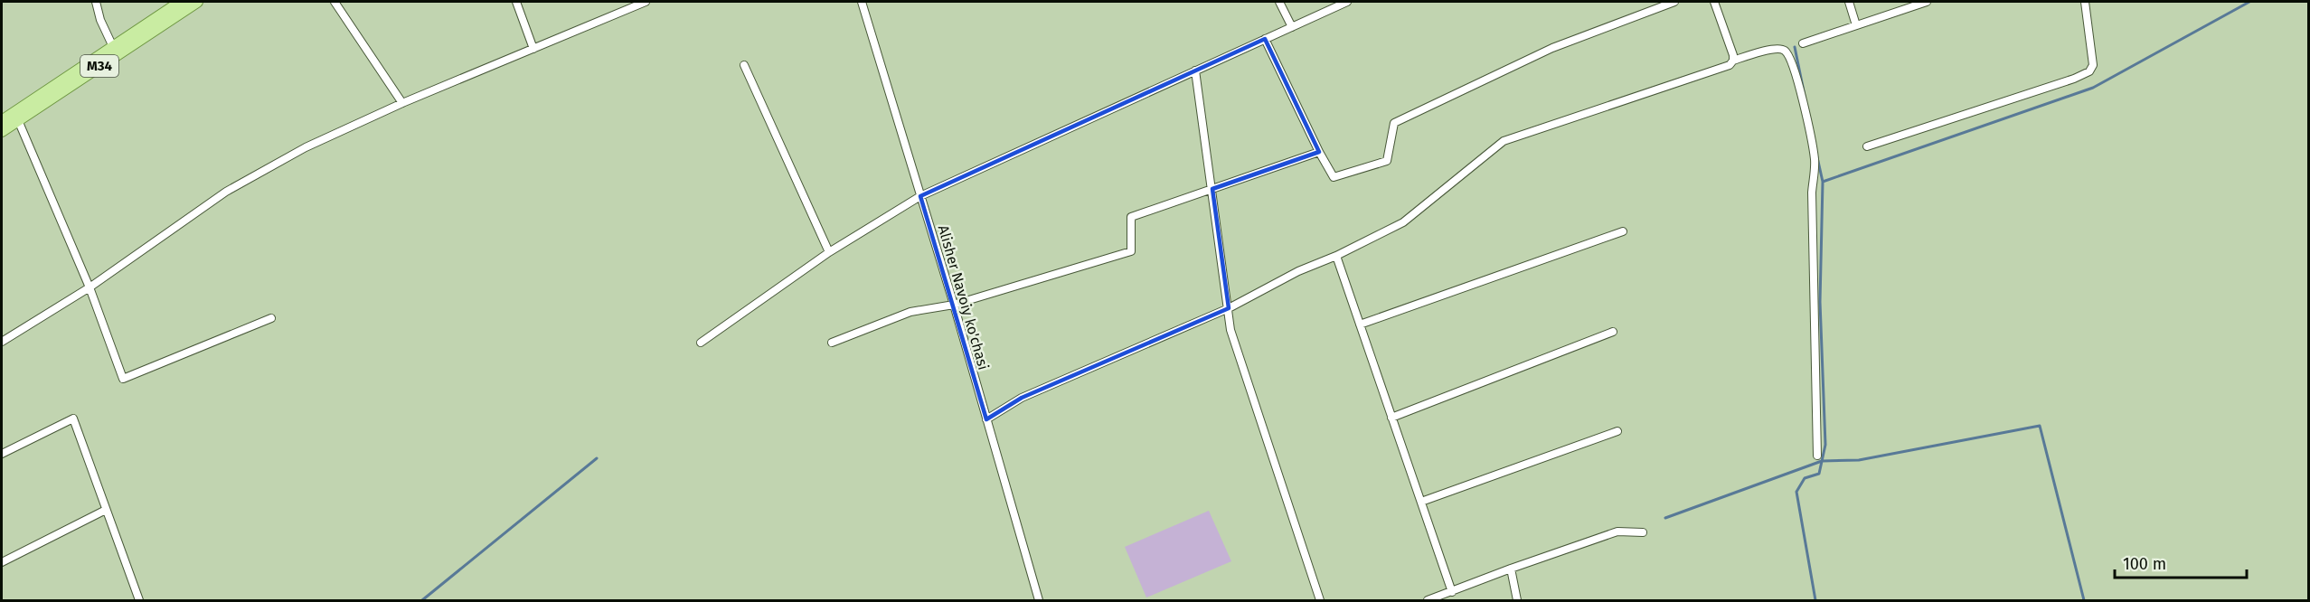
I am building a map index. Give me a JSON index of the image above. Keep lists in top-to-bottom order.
{
  "streets": {
    "main road": ["M34"],
    "street": ["Alisher Navoiy ko'chasi"]
  },
  "scale_bar": "100 m"
}
